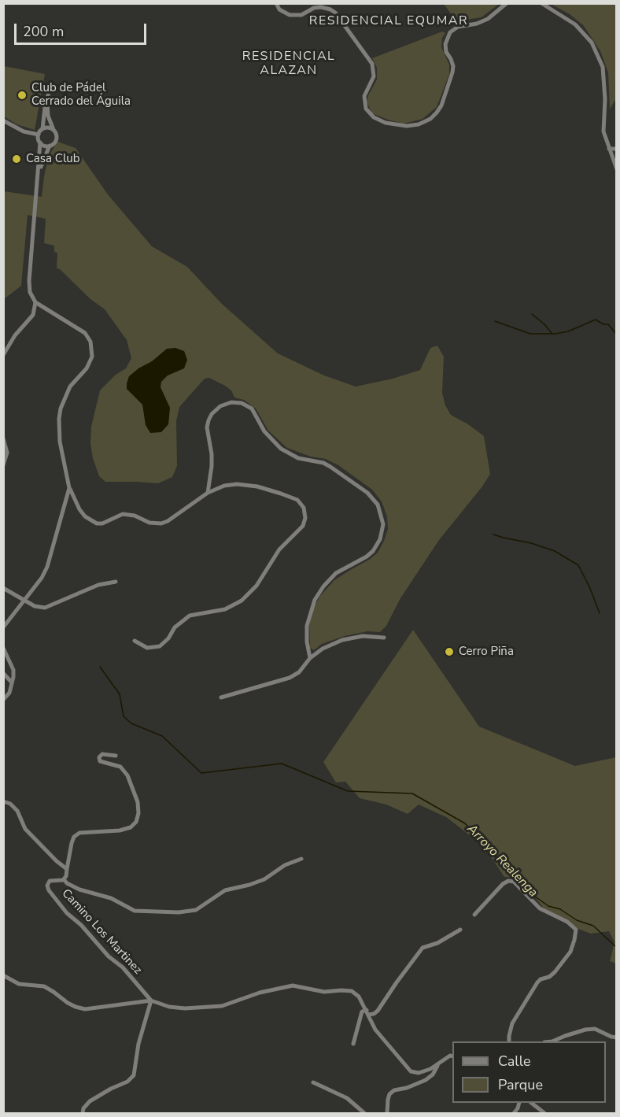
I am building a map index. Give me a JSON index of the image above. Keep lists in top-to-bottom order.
{
  "streets": {
    "street": ["Camino Los Martinez"]
  },
  "districts": ["RESIDENCIAL EQUMAR", "RESIDENCIAL ALAZAN"],
  "water": ["Arroyo Realenga"],
  "places": ["Club de Pádel Cerrado del Águila", "Casa Club", "Cerro Piña"],
  "legend": ["Calle", "Parque"],
  "scale_bar": "200 m"
}
